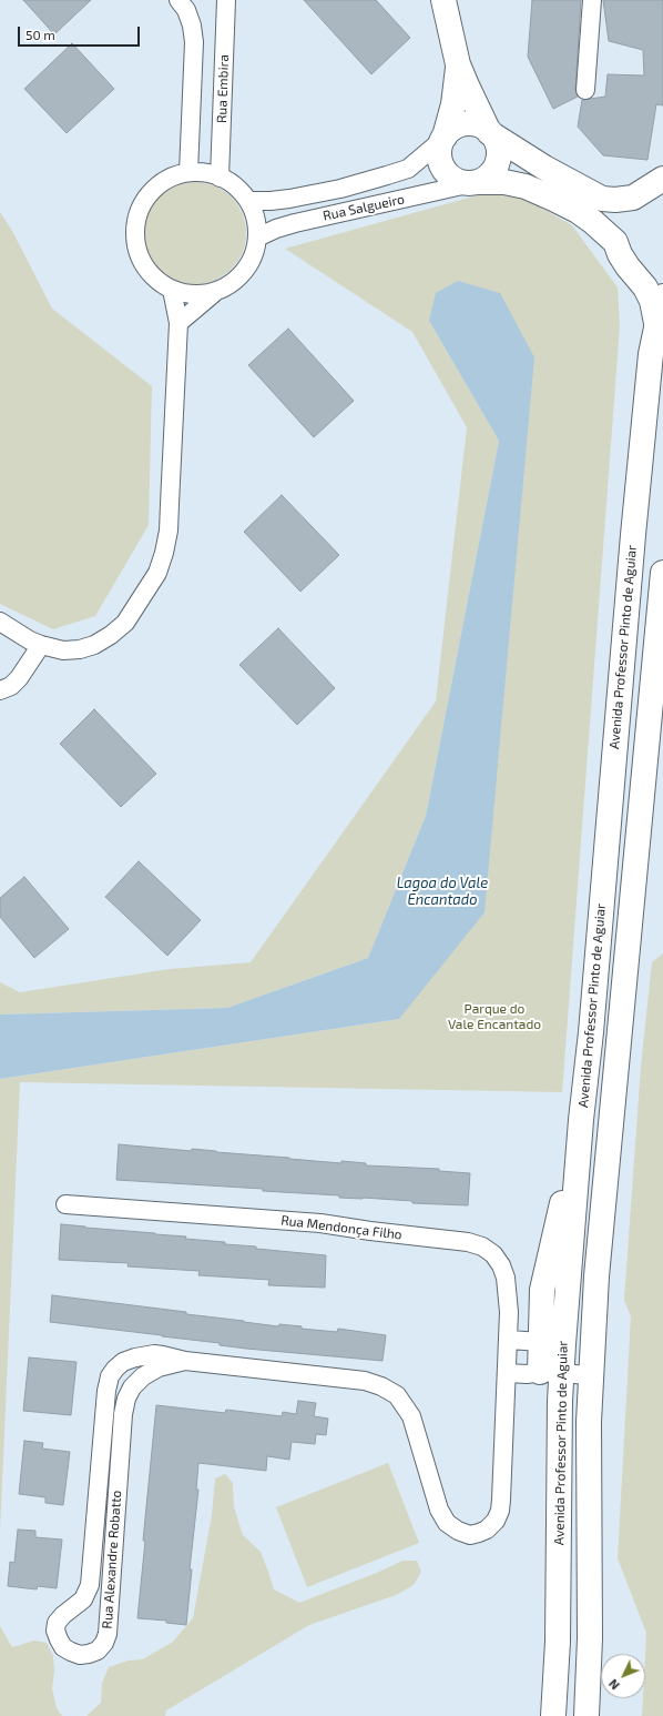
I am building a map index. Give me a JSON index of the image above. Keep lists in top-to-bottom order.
{
  "streets": {
    "main road": ["Avenida Professor Pinto de Aguiar"],
    "street": [
      "Rua Embira",
      "Rua Salgueiro",
      "Rua Mendonça Filho",
      "Rua Alexandre Robatto"
    ]
  },
  "crossings": [
    ["Rua Embira", "Rua Salgueiro"],
    ["Rua Mendonça Filho", "Rua Alexandre Robatto"]
  ],
  "water": ["Lagoa do Vale Encantado"],
  "parks": ["Parque do Vale Encantado"],
  "scale_bar": "50 m",
  "north": "bottom left"
}
